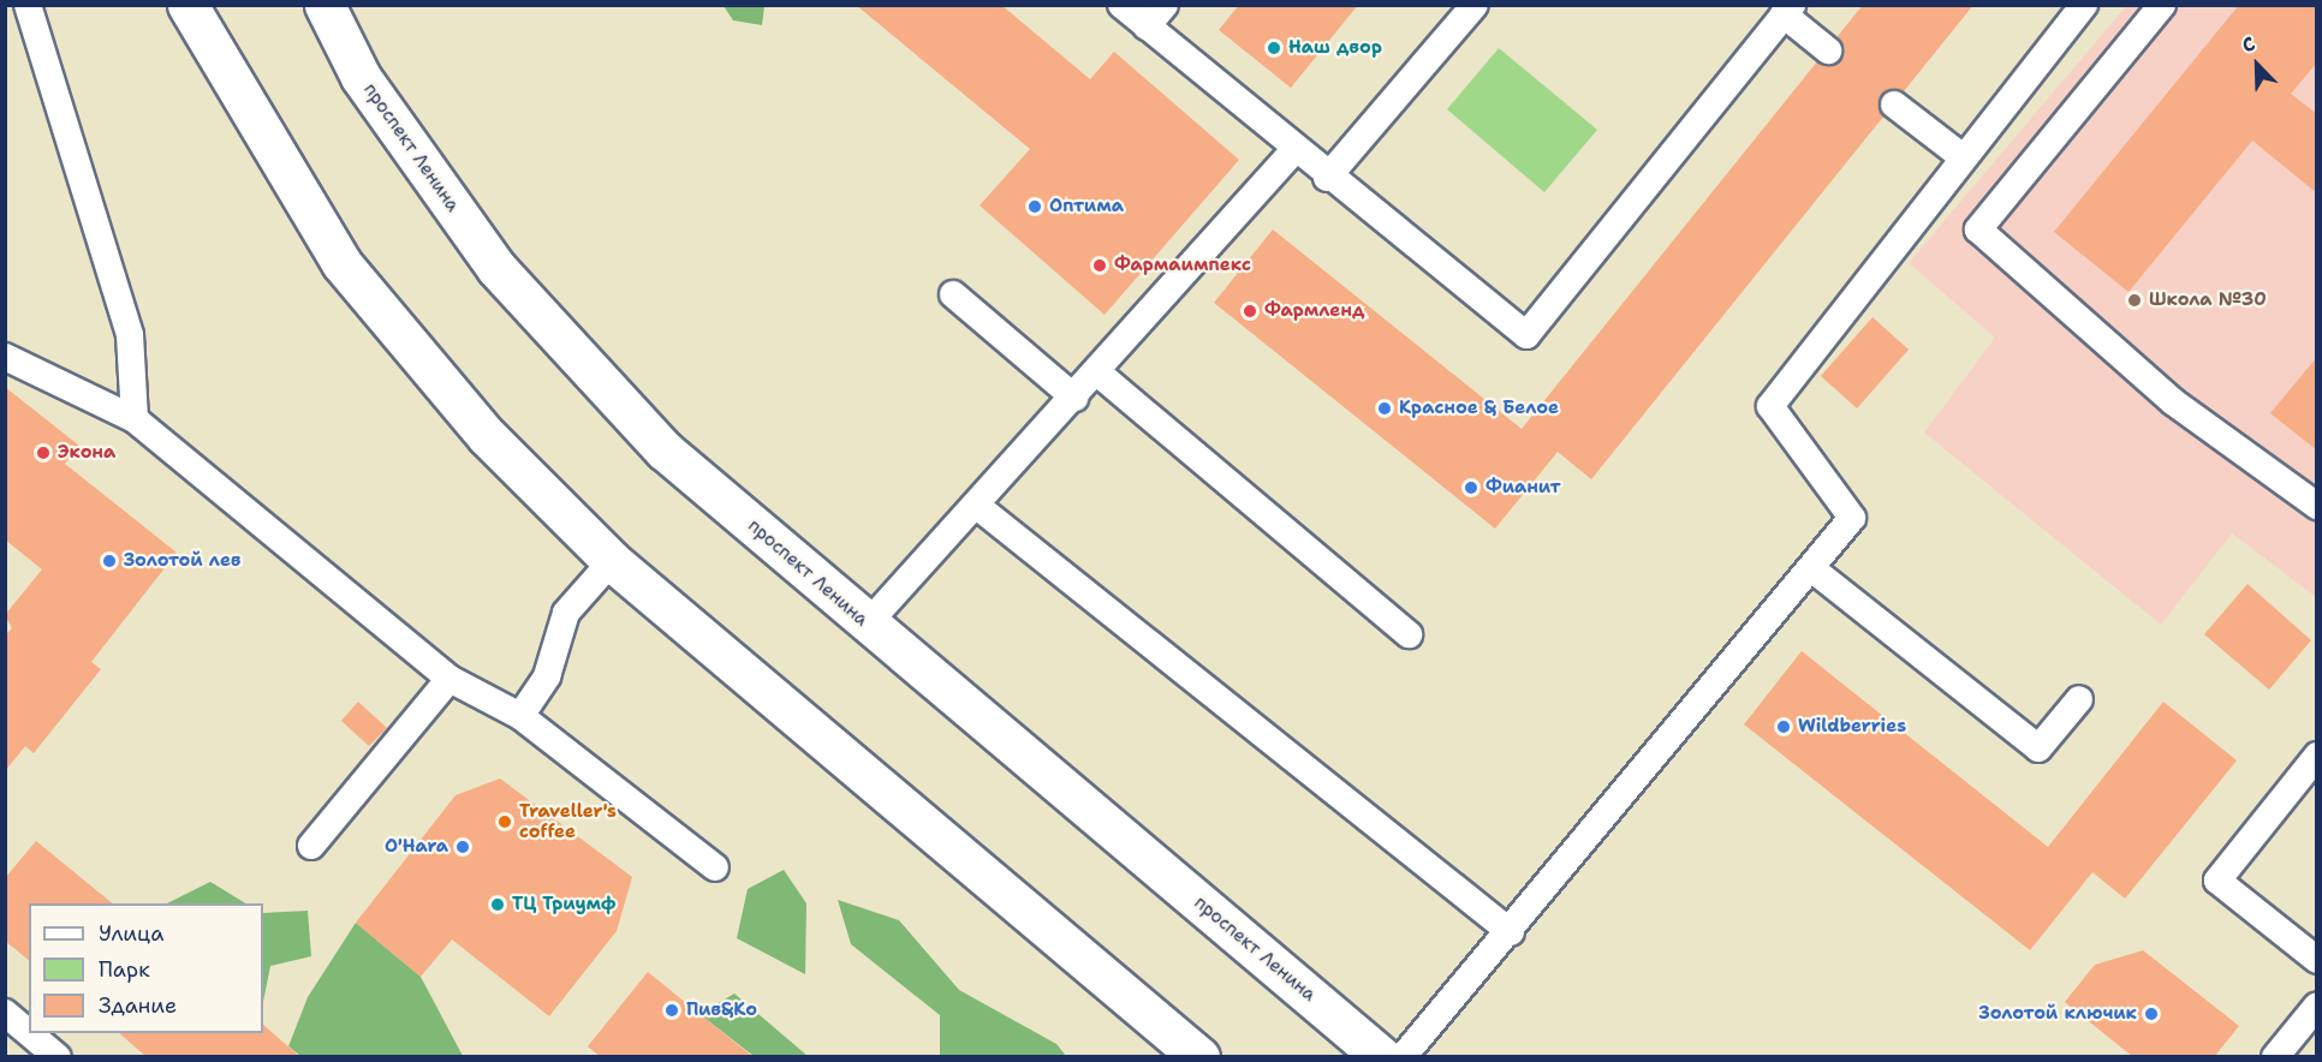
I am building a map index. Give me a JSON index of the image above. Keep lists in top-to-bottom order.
{
  "streets": {
    "main road": ["проспект Ленина"]
  },
  "places": [
    "Наш двор",
    "Оптима",
    "Фармаимпекс",
    "Школа №30",
    "Фармленд",
    "Красное & Белое",
    "Экона",
    "Фианит",
    "Золотой лев",
    "Wildberries",
    "Traveller's coffee",
    "O'Hara",
    "ТЦ Триумф",
    "Пив&Ко",
    "Золотой ключик"
  ],
  "legend": ["Улица", "Парк", "Здание"],
  "north": "top left"
}
